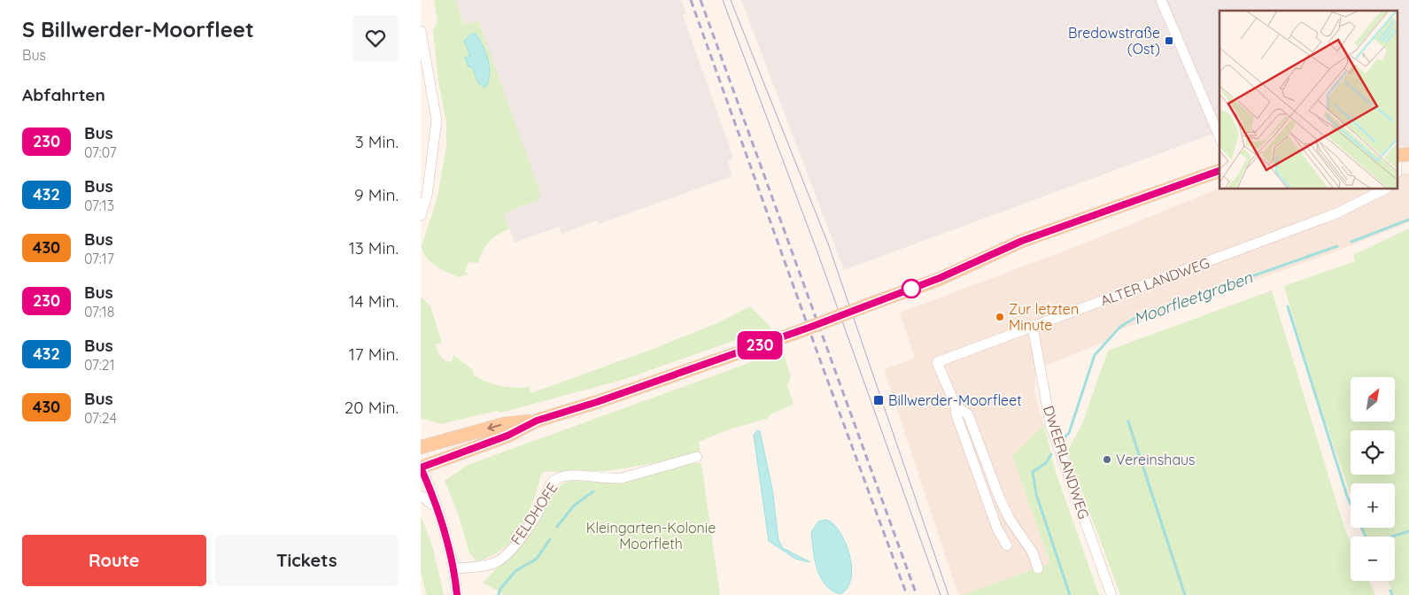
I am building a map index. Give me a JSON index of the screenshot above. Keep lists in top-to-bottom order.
{
  "streets": {
    "street": ["ALTER LANDWEG", "DWEERLANDWEG", "FELDHOFE"]
  },
  "crossings": [
    ["ALTER LANDWEG", "DWEERLANDWEG"]
  ],
  "water": ["Moorfleetgraben"],
  "parks": ["Kleingarten-Kolonie Moorfleth"],
  "places": {
    "transit": ["Bredowstraße (Ost)", "Billwerder-Moorfleet"],
    "other": ["Zur letzten Minute", "Vereinshaus"]
  },
  "lines": ["bus line 230"],
  "north": "top right",
  "page": {
    "heading": [
      ["S Billwerder-Moorfleet", "Bus"],
      "Abfahrten"
    ],
    "on_map": "230",
    "list": [
      {
        "mark": "230",
        "name": "Bus",
        "note": "07:07",
        "value": "3 Min."
      },
      {
        "mark": "432",
        "name": "Bus",
        "note": "07:13",
        "value": "9 Min."
      },
      {
        "mark": "430",
        "name": "Bus",
        "note": "07:17",
        "value": "13 Min."
      },
      {
        "mark": "230",
        "name": "Bus",
        "note": "07:18",
        "value": "14 Min."
      },
      {
        "mark": "432",
        "name": "Bus",
        "note": "07:21",
        "value": "17 Min."
      },
      {
        "mark": "430",
        "name": "Bus",
        "note": "07:24",
        "value": "20 Min."
      }
    ],
    "map_buttons": ["+", "−"],
    "buttons": ["Route", "Tickets"]
  }
}
